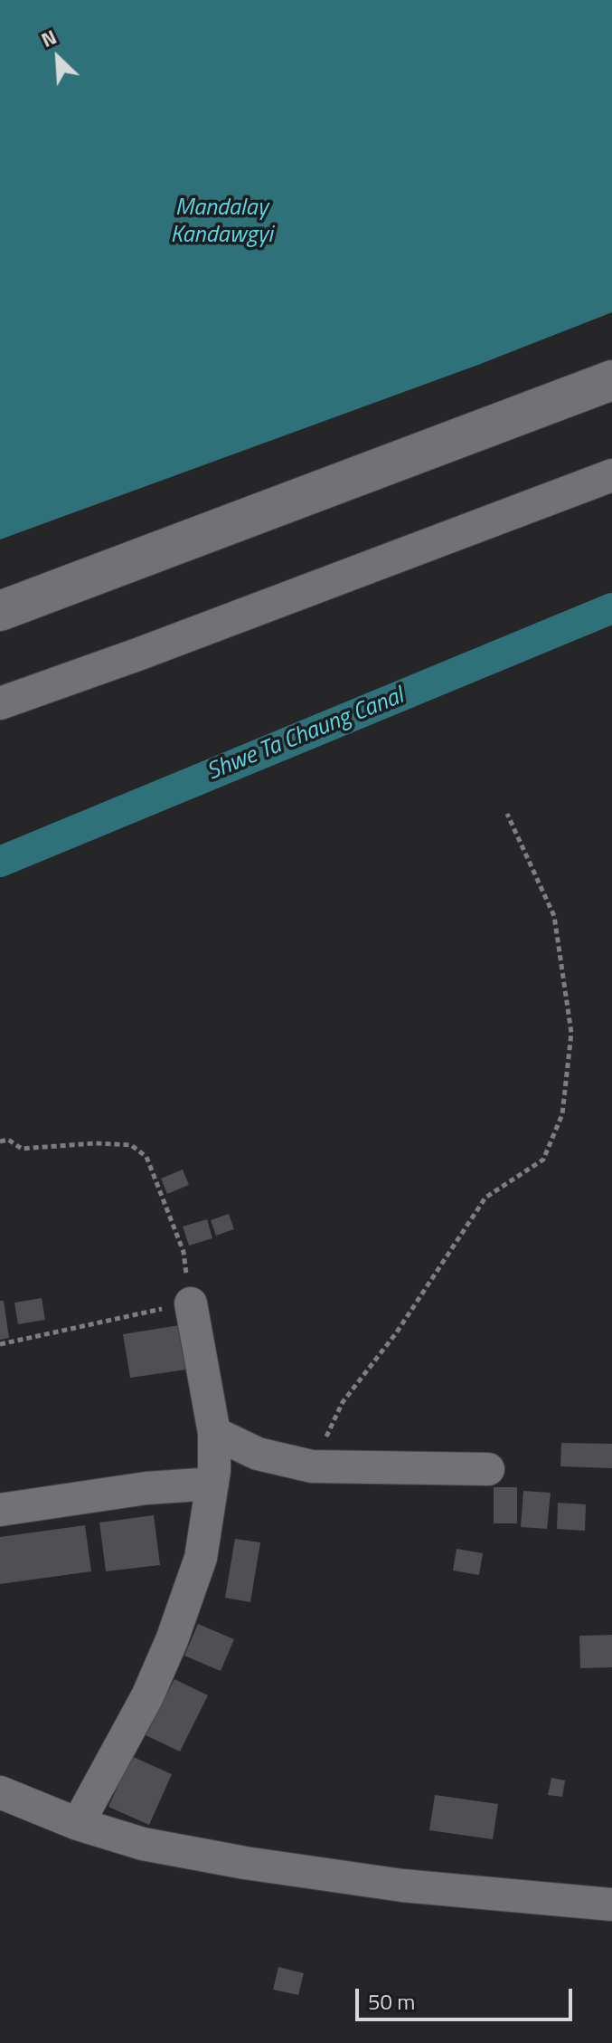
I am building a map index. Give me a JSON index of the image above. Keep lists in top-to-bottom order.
{
  "water": ["Mandalay Kandawgyi", "Shwe Ta Chaung Canal"],
  "scale_bar": "50 m",
  "north": "top left"
}
